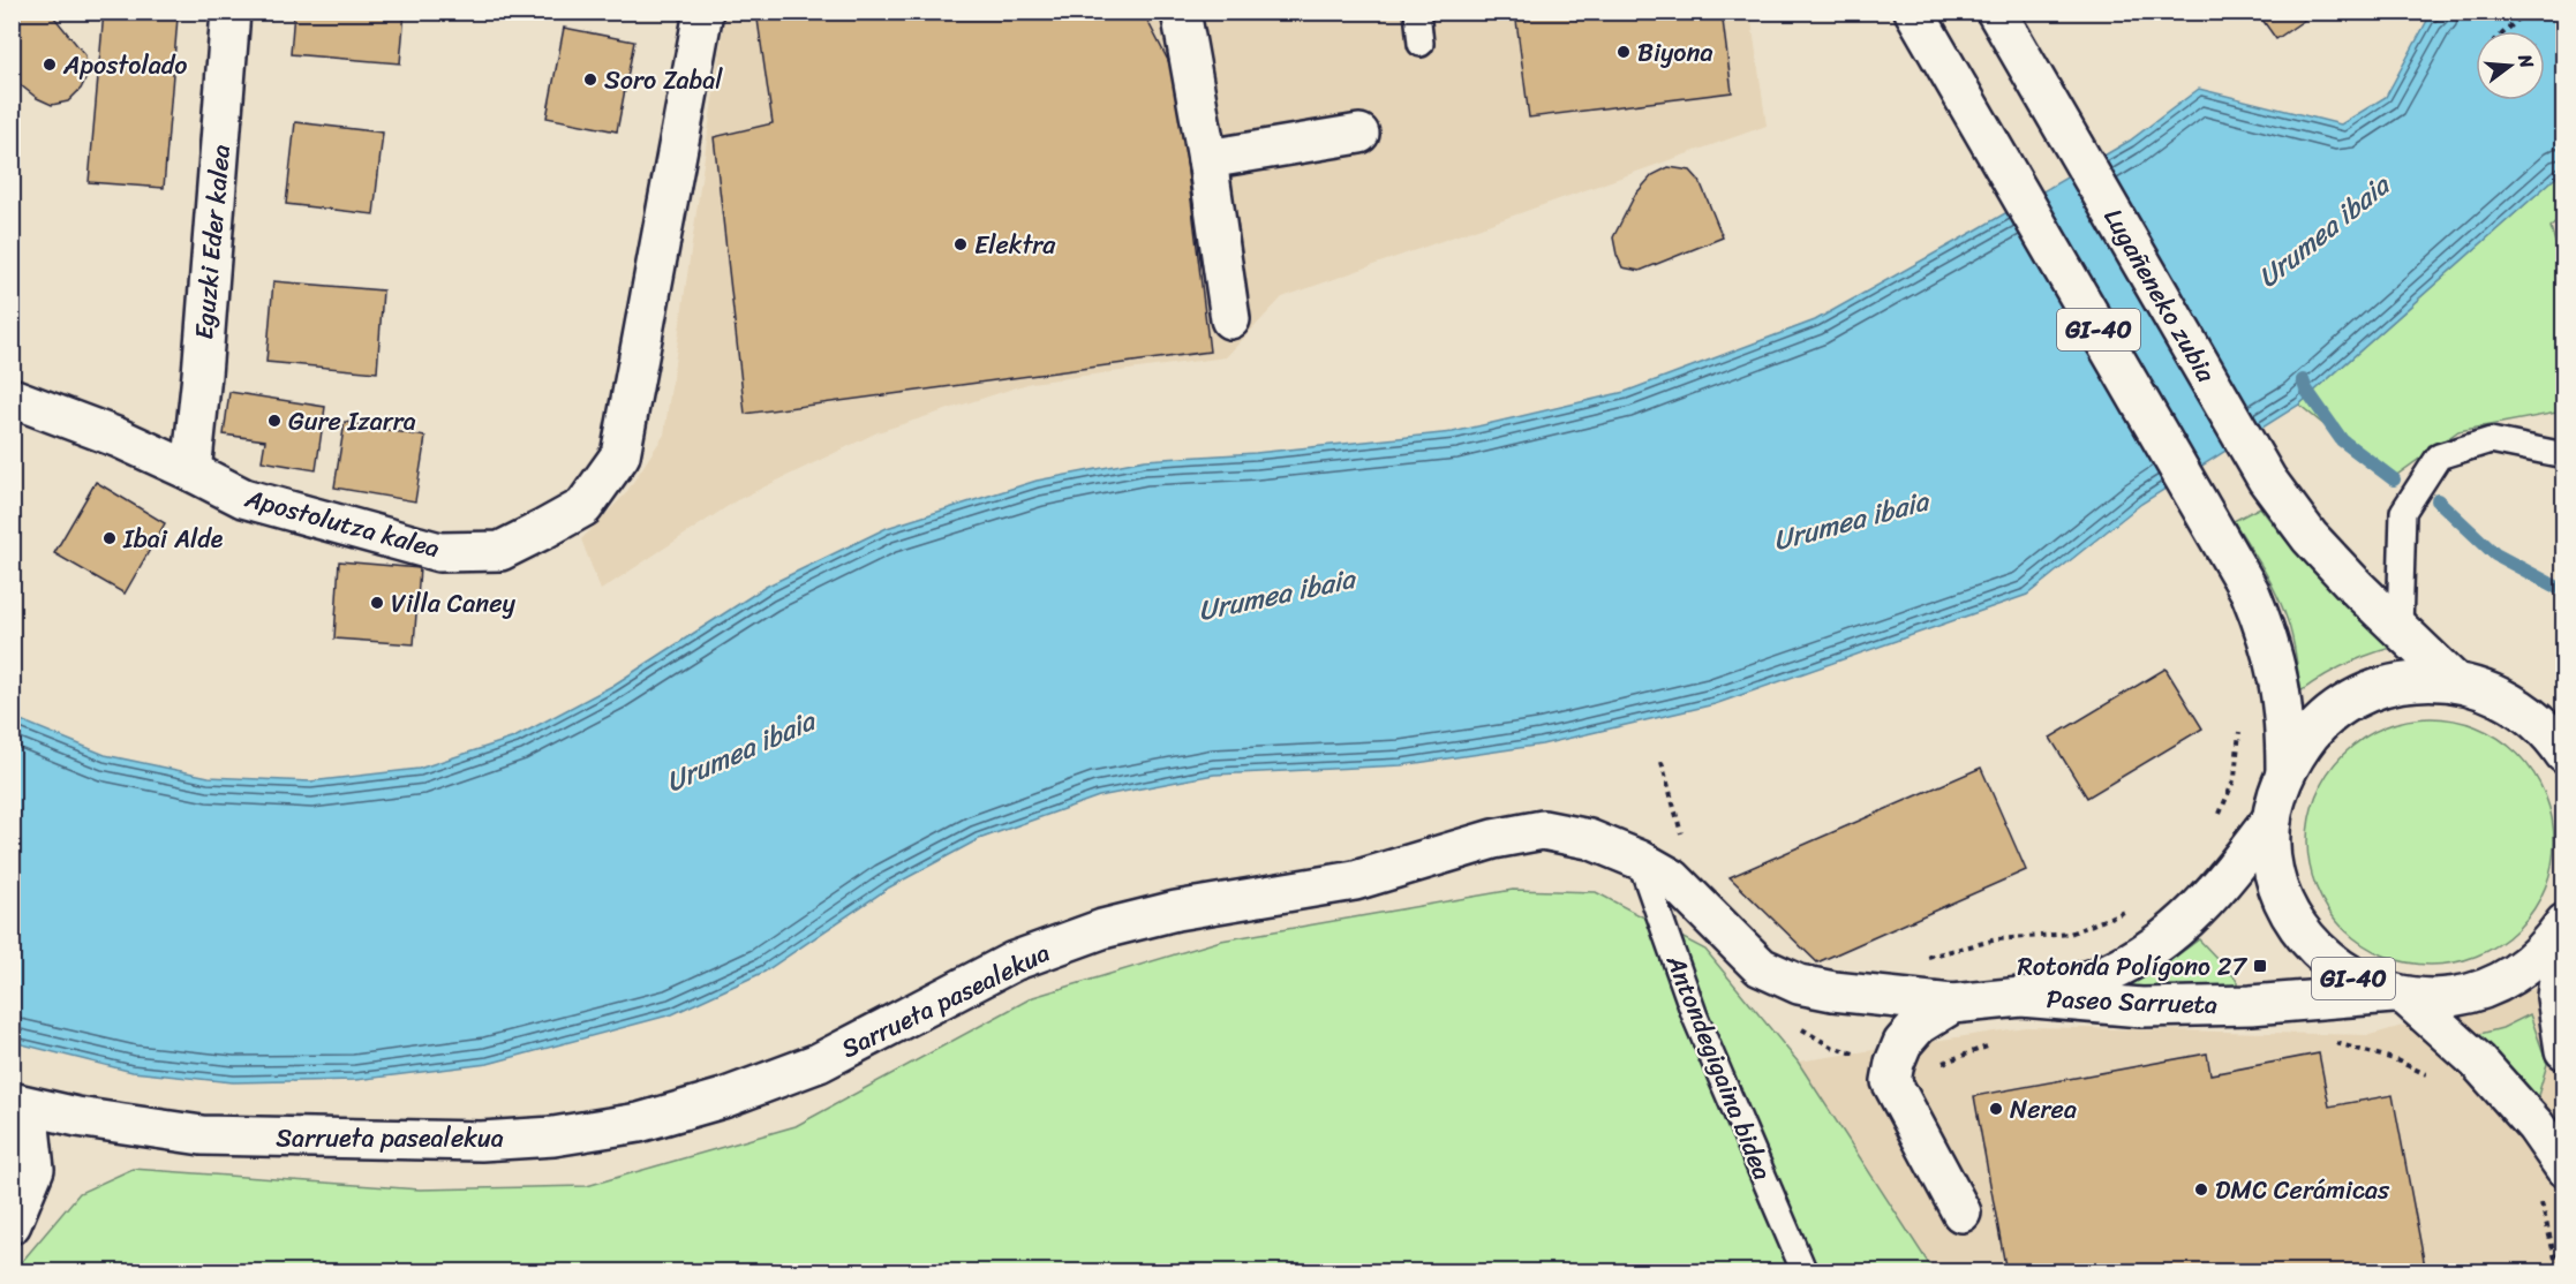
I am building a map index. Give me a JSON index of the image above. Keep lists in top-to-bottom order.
{
  "streets": {
    "street": [
      "Eguzki Eder kalea",
      "Lugañeneko zubia",
      "GI-40",
      "Apostolutza kalea",
      "Sarrueta pasealekua",
      "Paseo Sarrueta"
    ],
    "lane": ["Antondegigaina bidea"]
  },
  "crossings": [
    ["Eguzki Eder kalea", "Apostolutza kalea"],
    ["Lugañeneko zubia", "GI-40"],
    ["GI-40", "Paseo Sarrueta"],
    ["Sarrueta pasealekua", "Paseo Sarrueta"],
    ["Sarrueta pasealekua", "Antondegigaina bidea"]
  ],
  "water": ["Urumea ibaia"],
  "places": {
    "other": [
      "Biyona",
      "Apostolado",
      "Soro Zabal",
      "Elektra",
      "Gure Izarra",
      "Ibai Alde",
      "Villa Caney",
      "Nerea",
      "DMC Cerámicas"
    ],
    "transit": ["Rotonda Polígono 27"]
  },
  "north": "right"
}
